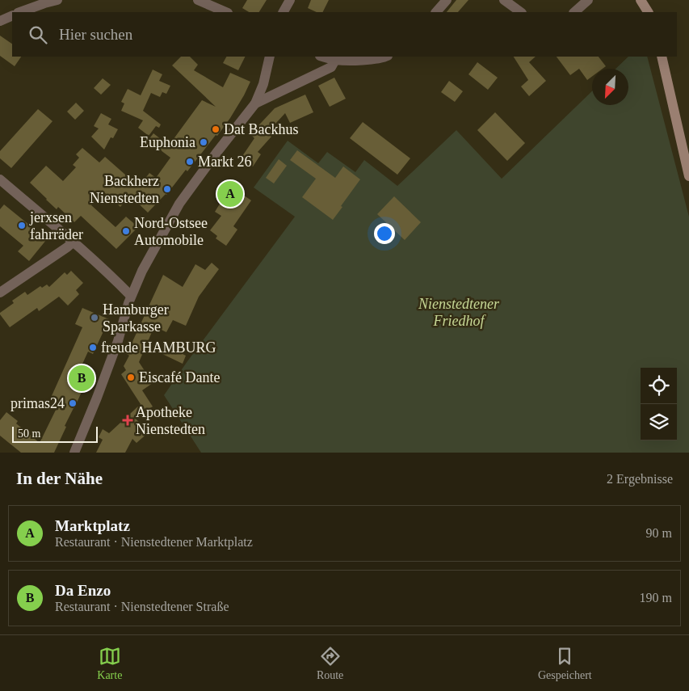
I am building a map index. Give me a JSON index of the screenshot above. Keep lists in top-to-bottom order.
{
  "parks": ["Nienstedtener Friedhof"],
  "places": {
    "other": [
      "Dat Backhus",
      "Euphonia",
      "Markt 26",
      "Backherz Nienstedten",
      "jerxsen fahrräder",
      "Nord-Ostsee Automobile",
      "Hamburger Sparkasse",
      "freude HAMBURG",
      "Eiscafé Dante",
      "primas24"
    ],
    "health": ["Apotheke Nienstedten"]
  },
  "scale_bar": "50 m",
  "north": "bottom left",
  "page": {
    "search": "Hier suchen",
    "pins": ["A", "B"],
    "scale": "50 m",
    "heading": ["In der Nähe", "2 Ergebnisse"],
    "list": [
      {
        "mark": "A",
        "name": "Marktplatz",
        "note": "Restaurant · Nienstedtener Marktplatz",
        "value": "90 m"
      },
      {
        "mark": "B",
        "name": "Da Enzo",
        "note": "Restaurant · Nienstedtener Straße",
        "value": "190 m"
      }
    ],
    "nav": ["Karte", "Route", "Gespeichert"]
  }
}
